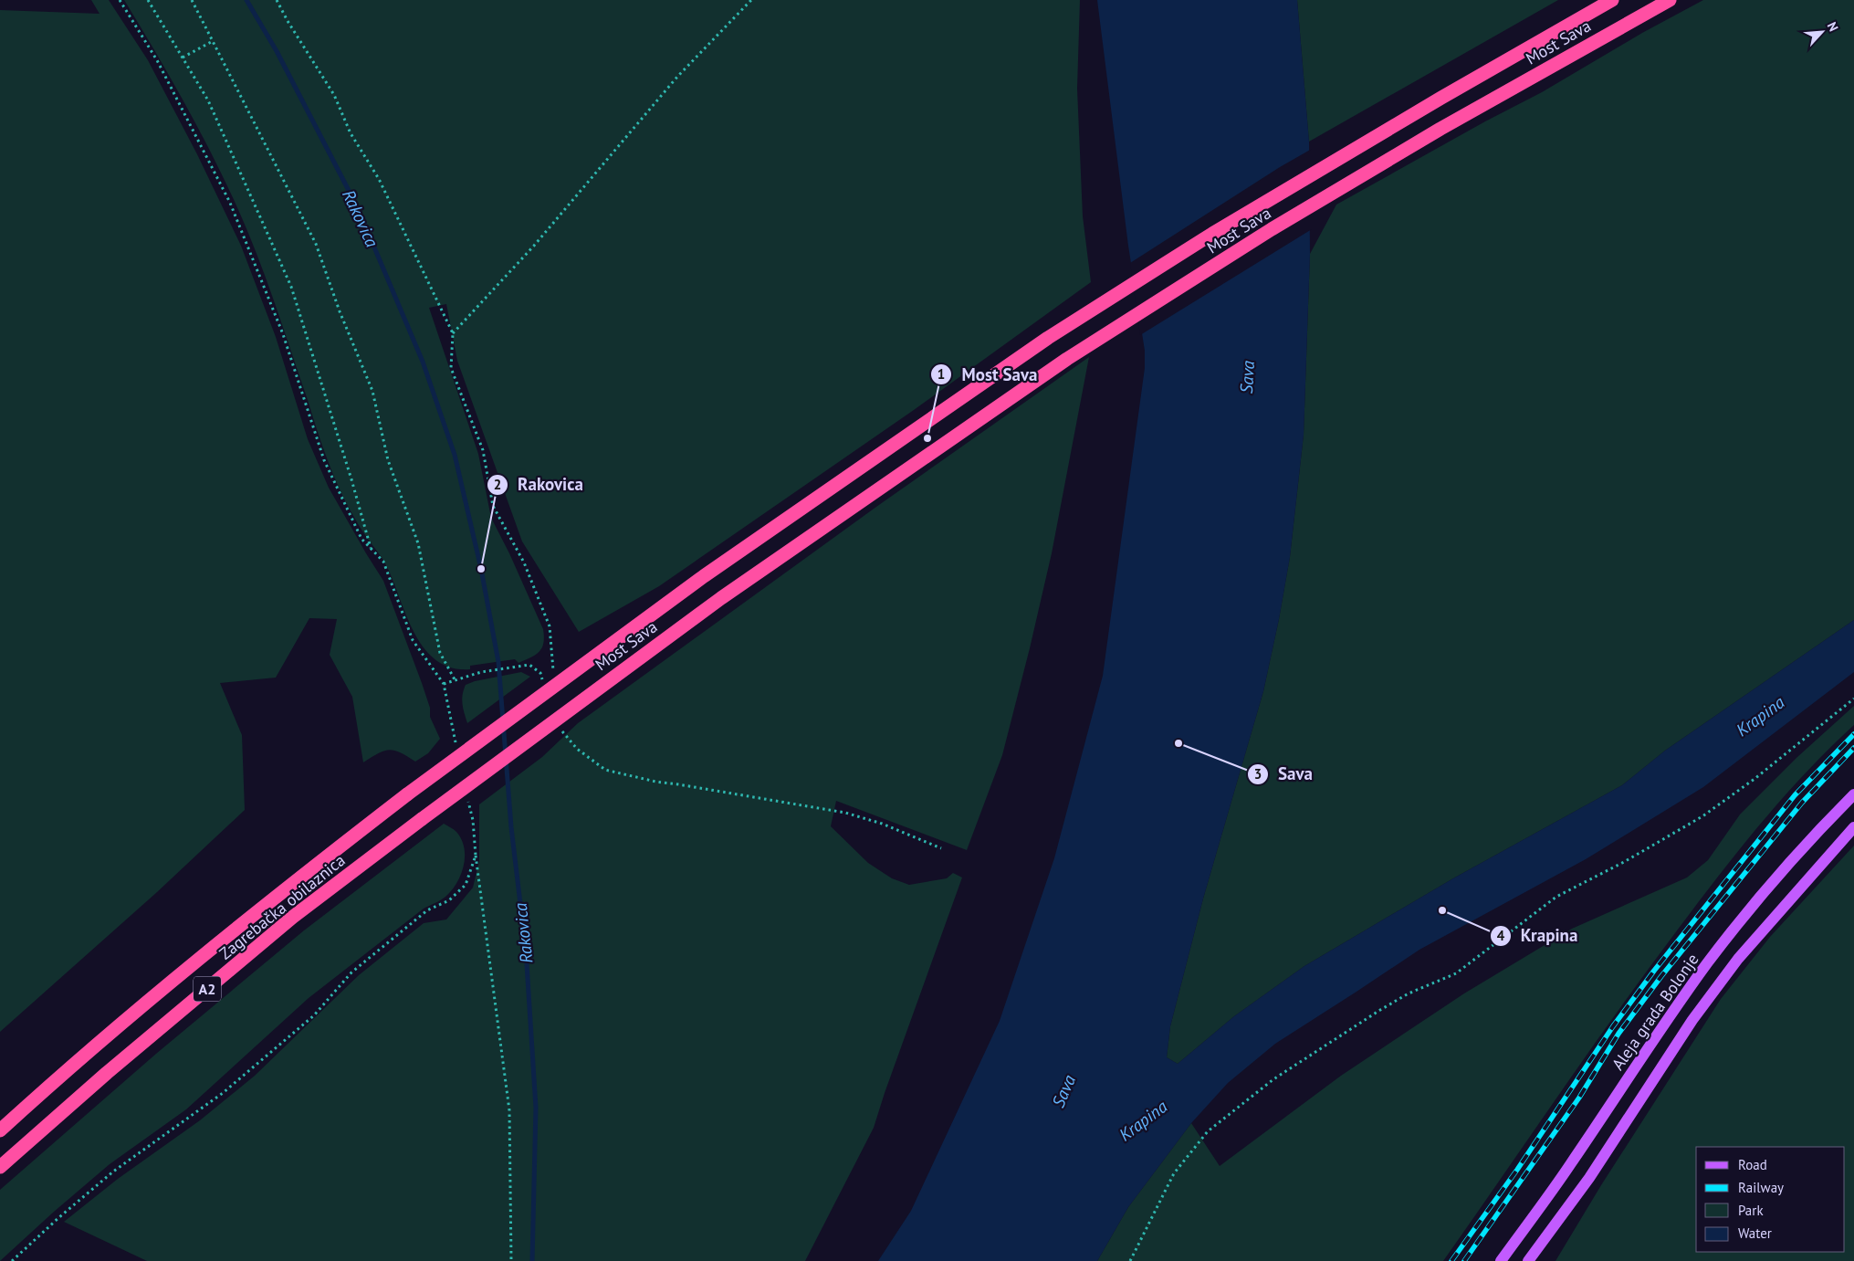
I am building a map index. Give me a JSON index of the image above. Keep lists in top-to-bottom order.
{
  "streets": {
    "highway": ["Most Sava", "Zagrebačka obilaznica", "A2"],
    "main road": ["Aleja grada Bolonje"]
  },
  "crossings": [
    ["Most Sava", "Zagrebačka obilaznica"]
  ],
  "water": ["Rakovica", "Sava", "Krapina"],
  "places": [
    "Most Sava",
    "Rakovica",
    "Sava",
    "Krapina"
  ],
  "legend": [
    "Road",
    "Railway",
    "Park",
    "Water"
  ],
  "north": "top right"
}
